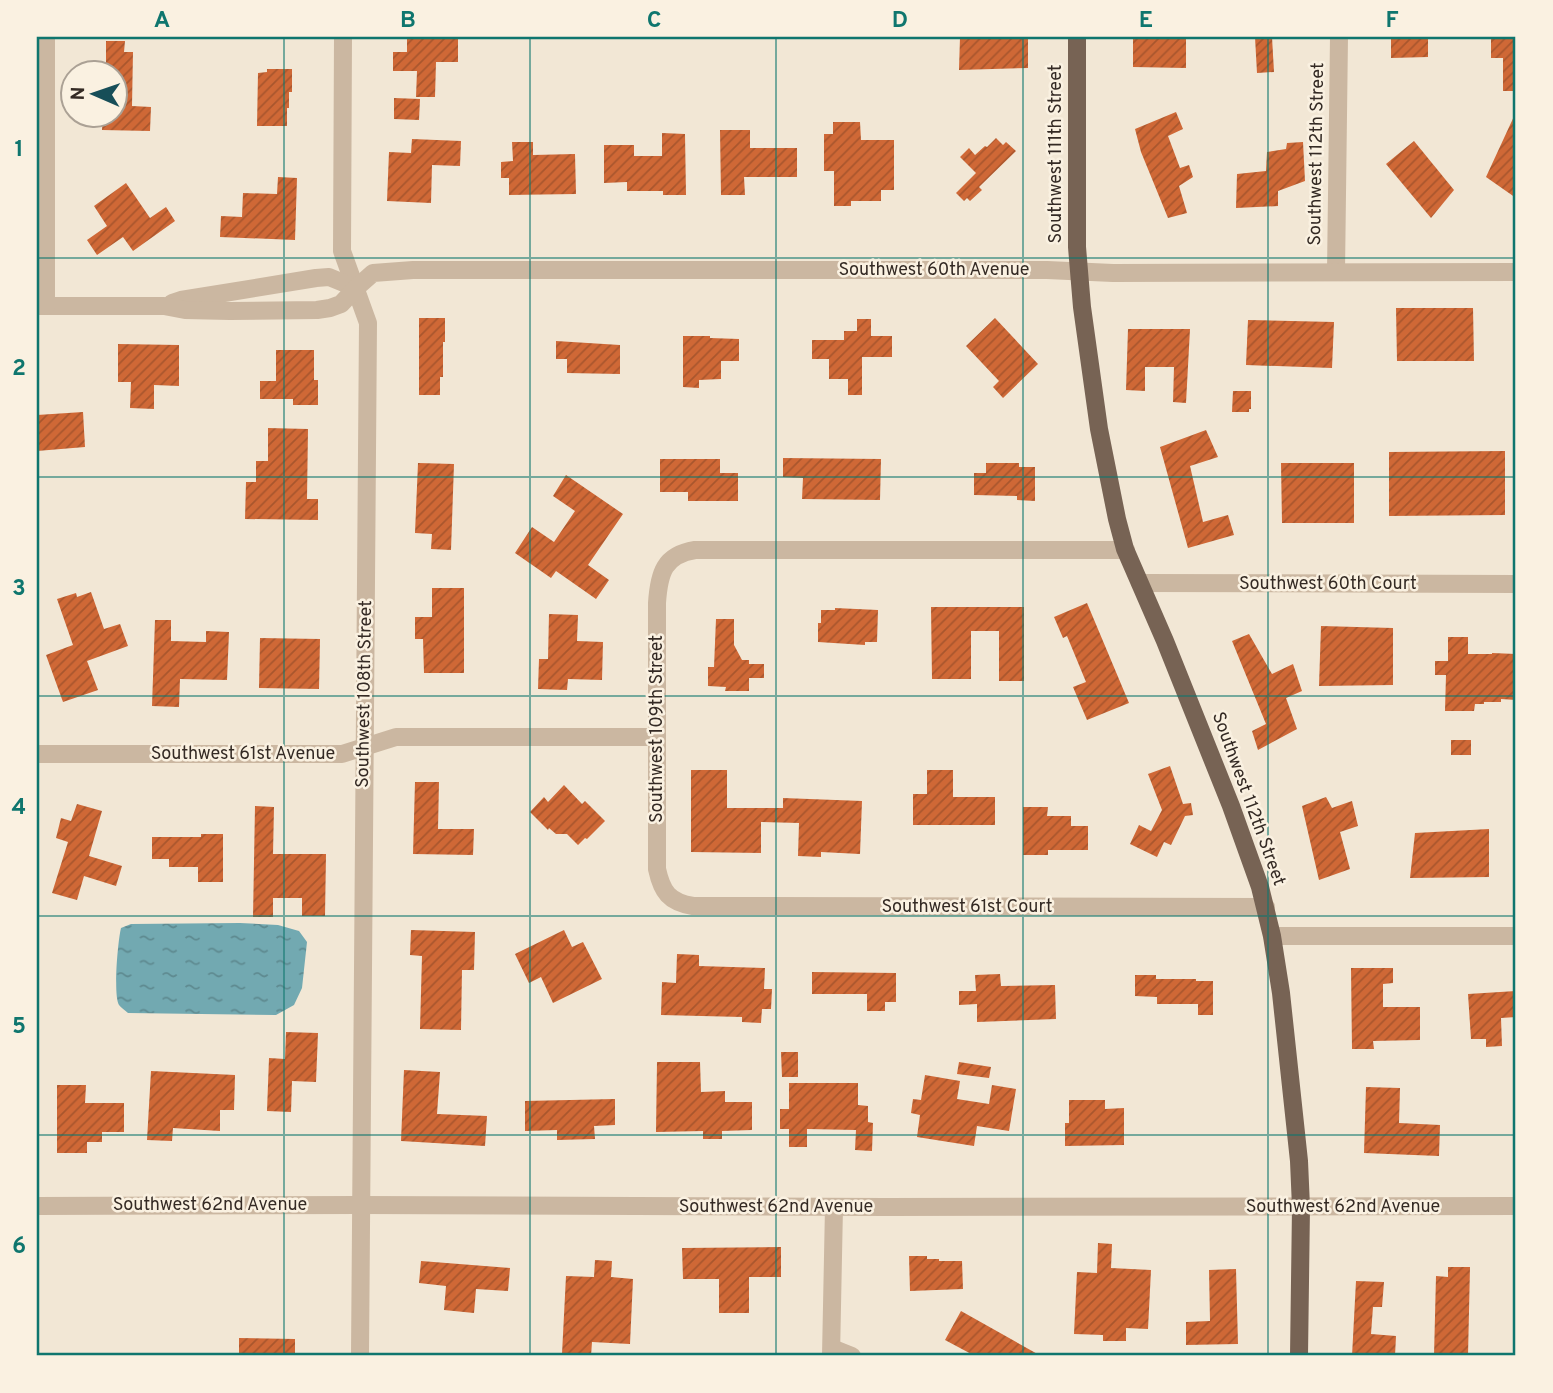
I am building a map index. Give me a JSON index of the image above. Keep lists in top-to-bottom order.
{
  "streets": {
    "main road": ["Southwest 111th Street", "Southwest 112th Street"],
    "street": [
      "Southwest 60th Avenue",
      "Southwest 60th Court",
      "Southwest 108th Street",
      "Southwest 109th Street",
      "Southwest 61st Avenue",
      "Southwest 61st Court",
      "Southwest 62nd Avenue"
    ]
  },
  "crossings": [
    ["Southwest 111th Street", "Southwest 112th Street"],
    ["Southwest 111th Street", "Southwest 60th Avenue"],
    ["Southwest 112th Street", "Southwest 60th Avenue"],
    ["Southwest 112th Street", "Southwest 60th Court"],
    ["Southwest 112th Street", "Southwest 109th Street"],
    ["Southwest 112th Street", "Southwest 61st Court"],
    ["Southwest 112th Street", "Southwest 62nd Avenue"],
    ["Southwest 60th Avenue", "Southwest 108th Street"],
    ["Southwest 108th Street", "Southwest 61st Avenue"],
    ["Southwest 108th Street", "Southwest 62nd Avenue"],
    ["Southwest 109th Street", "Southwest 61st Avenue"],
    ["Southwest 109th Street", "Southwest 61st Court"]
  ],
  "north": "left",
  "grid": {
    "columns": [
      "A",
      "B",
      "C",
      "D",
      "E",
      "F"
    ],
    "rows": [
      "1",
      "2",
      "3",
      "4",
      "5",
      "6"
    ]
  }
}
